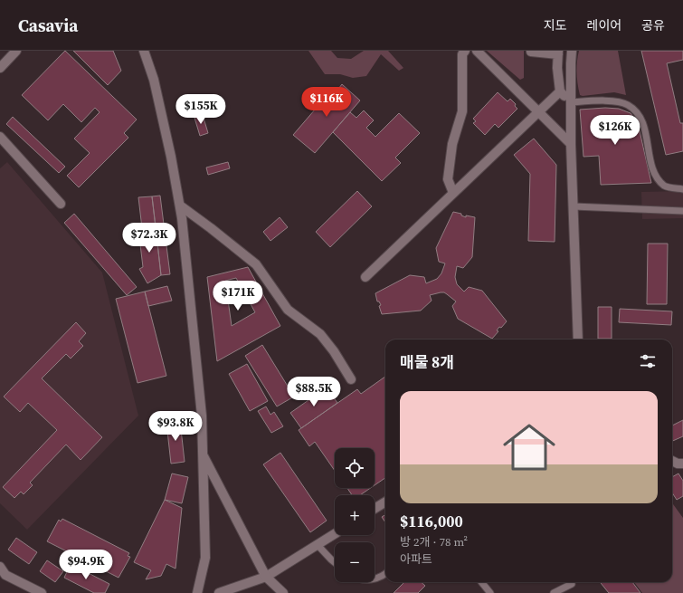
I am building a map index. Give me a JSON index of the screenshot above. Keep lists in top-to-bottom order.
{
  "page": {
    "header": "Casavia",
    "nav": ["지도", "레이어", "공유"],
    "price": [
      "$116K",
      "$155K",
      "$126K",
      "$72.3K",
      "$171K",
      "$88.5K",
      "$93.8K",
      "$94.9K"
    ],
    "heading": "매물 8개",
    "list": [
      {
        "name": "$116,000",
        "note": "방 2개 · 78 m² · 아파트"
      }
    ],
    "map_buttons": ["+", "−"]
  }
}
